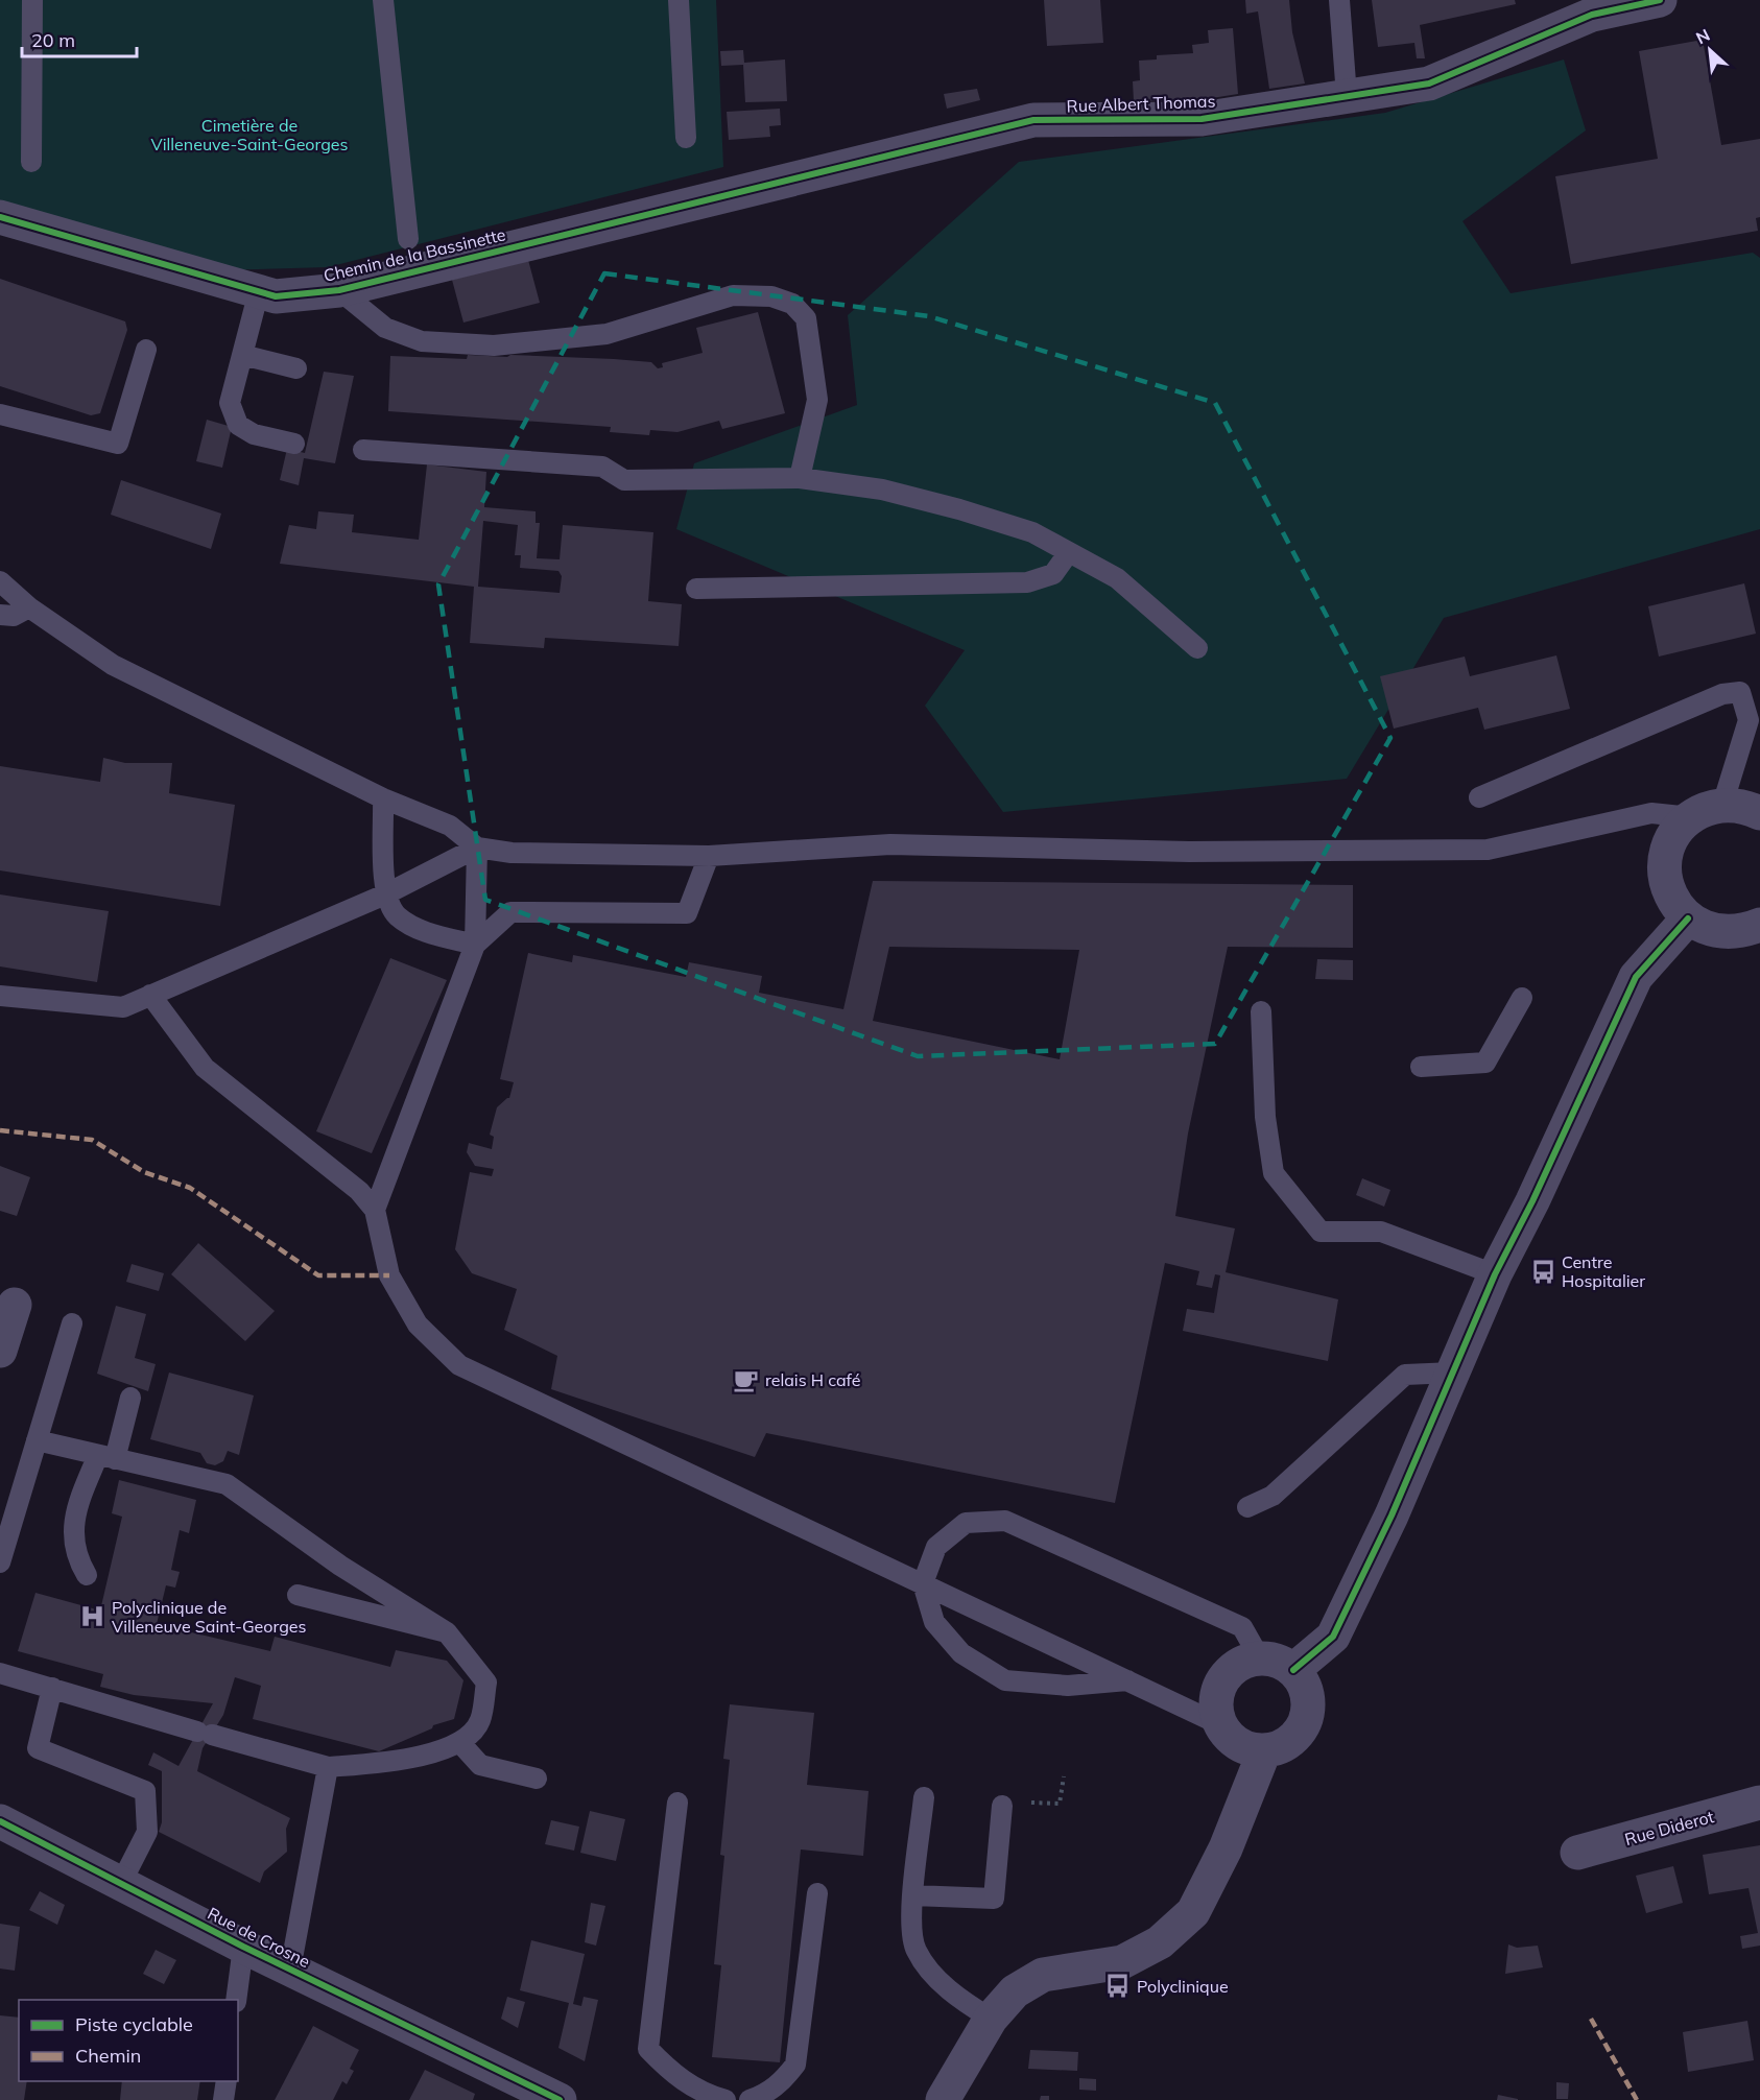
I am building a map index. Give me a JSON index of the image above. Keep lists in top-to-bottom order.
{
  "streets": {
    "street": [
      "Rue Albert Thomas",
      "Chemin de la Bassinette",
      "Rue Diderot",
      "Rue de Crosne"
    ]
  },
  "crossings": [
    ["Rue Albert Thomas", "Chemin de la Bassinette"]
  ],
  "parks": ["Cimetière de Villeneuve-Saint-Georges"],
  "places": {
    "bus stop": ["Centre Hospitalier", "Polyclinique"],
    "cafe": ["relais H café"],
    "hospital": ["Polyclinique de Villeneuve Saint-Georges"]
  },
  "legend": ["Piste cyclable", "Chemin"],
  "scale_bar": "20 m",
  "north": "top left"
}
